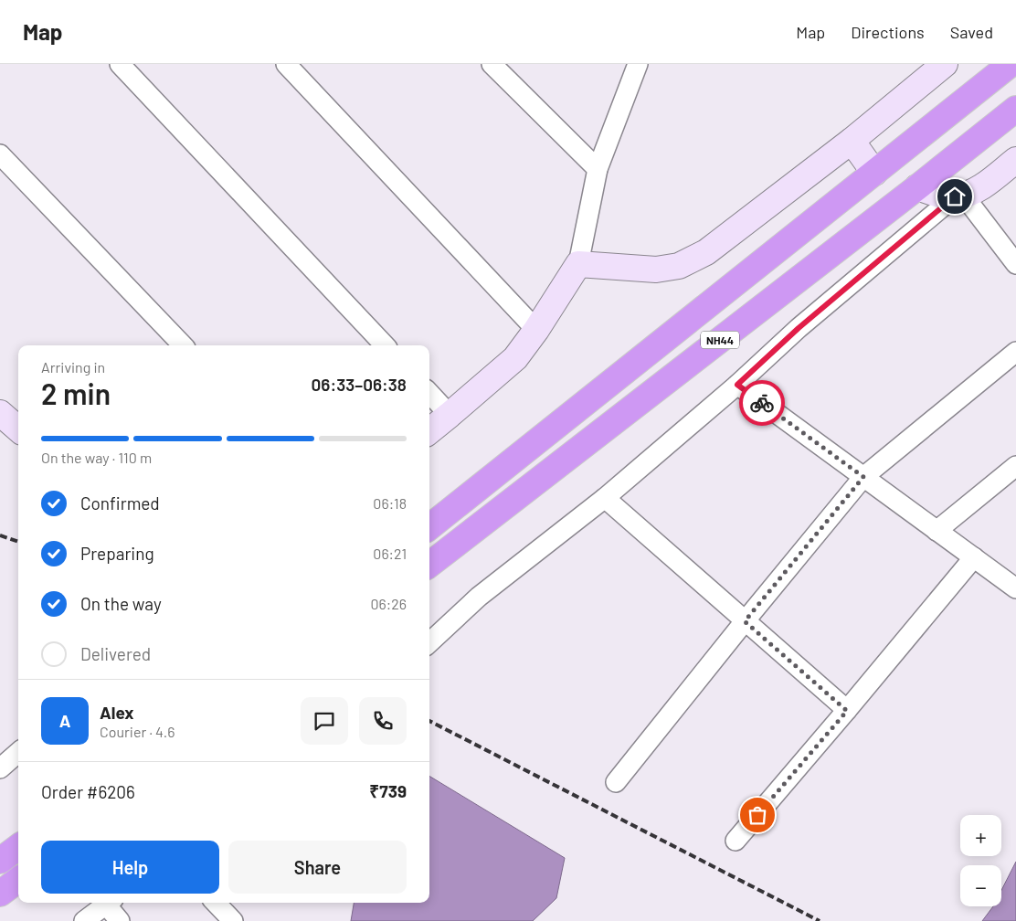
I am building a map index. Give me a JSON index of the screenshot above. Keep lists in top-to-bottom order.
{
  "streets": {
    "highway": ["NH44"]
  },
  "page": {
    "header": "Map",
    "nav": ["Map", "Directions", "Saved"],
    "heading": ["2 min", "Arriving in", "06:33–06:38"],
    "panel": [
      "Alex",
      "Courier · 4.6",
      "Order #6206",
      "₹739"
    ],
    "bar": "On the way · 110 m",
    "list": [
      ["Confirmed", "06:18"],
      ["Preparing", "06:21"],
      ["On the way", "06:26"],
      "Delivered"
    ],
    "round": "A",
    "map_buttons": ["+", "−"],
    "buttons": ["Help", "Share"]
  }
}
